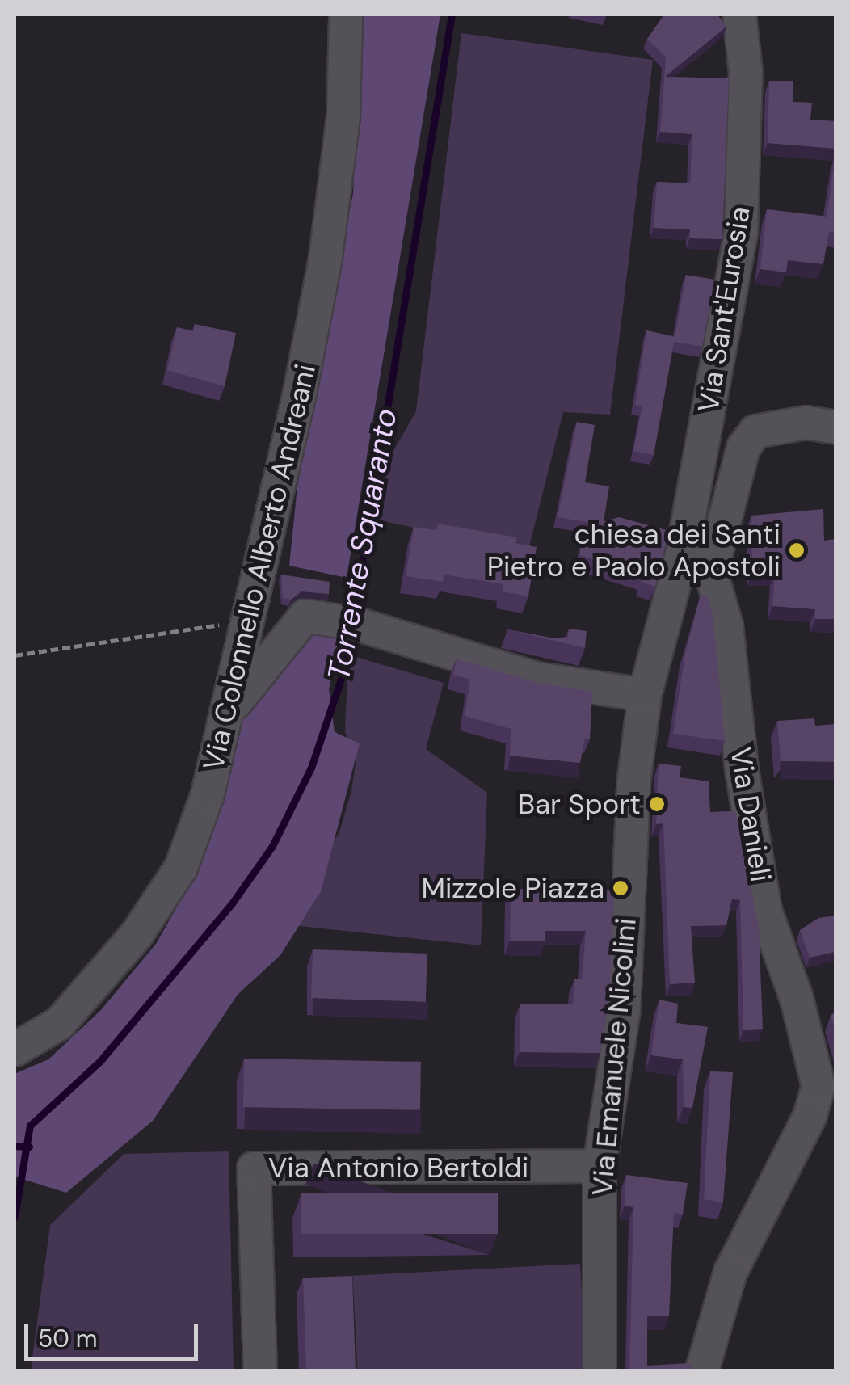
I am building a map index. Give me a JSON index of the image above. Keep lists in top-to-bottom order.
{
  "streets": {
    "street": [
      "Via Sant'Eurosia",
      "Via Colonnello Alberto Andreani",
      "Via Danieli",
      "Via Emanuele Nicolini",
      "Via Antonio Bertoldi"
    ]
  },
  "crossings": [
    ["Via Sant'Eurosia", "Via Emanuele Nicolini"],
    ["Via Emanuele Nicolini", "Via Antonio Bertoldi"]
  ],
  "water": ["Torrente Squaranto"],
  "places": ["chiesa dei Santi Pietro e Paolo Apostoli", "Bar Sport", "Mizzole Piazza"],
  "scale_bar": "50 m"
}
